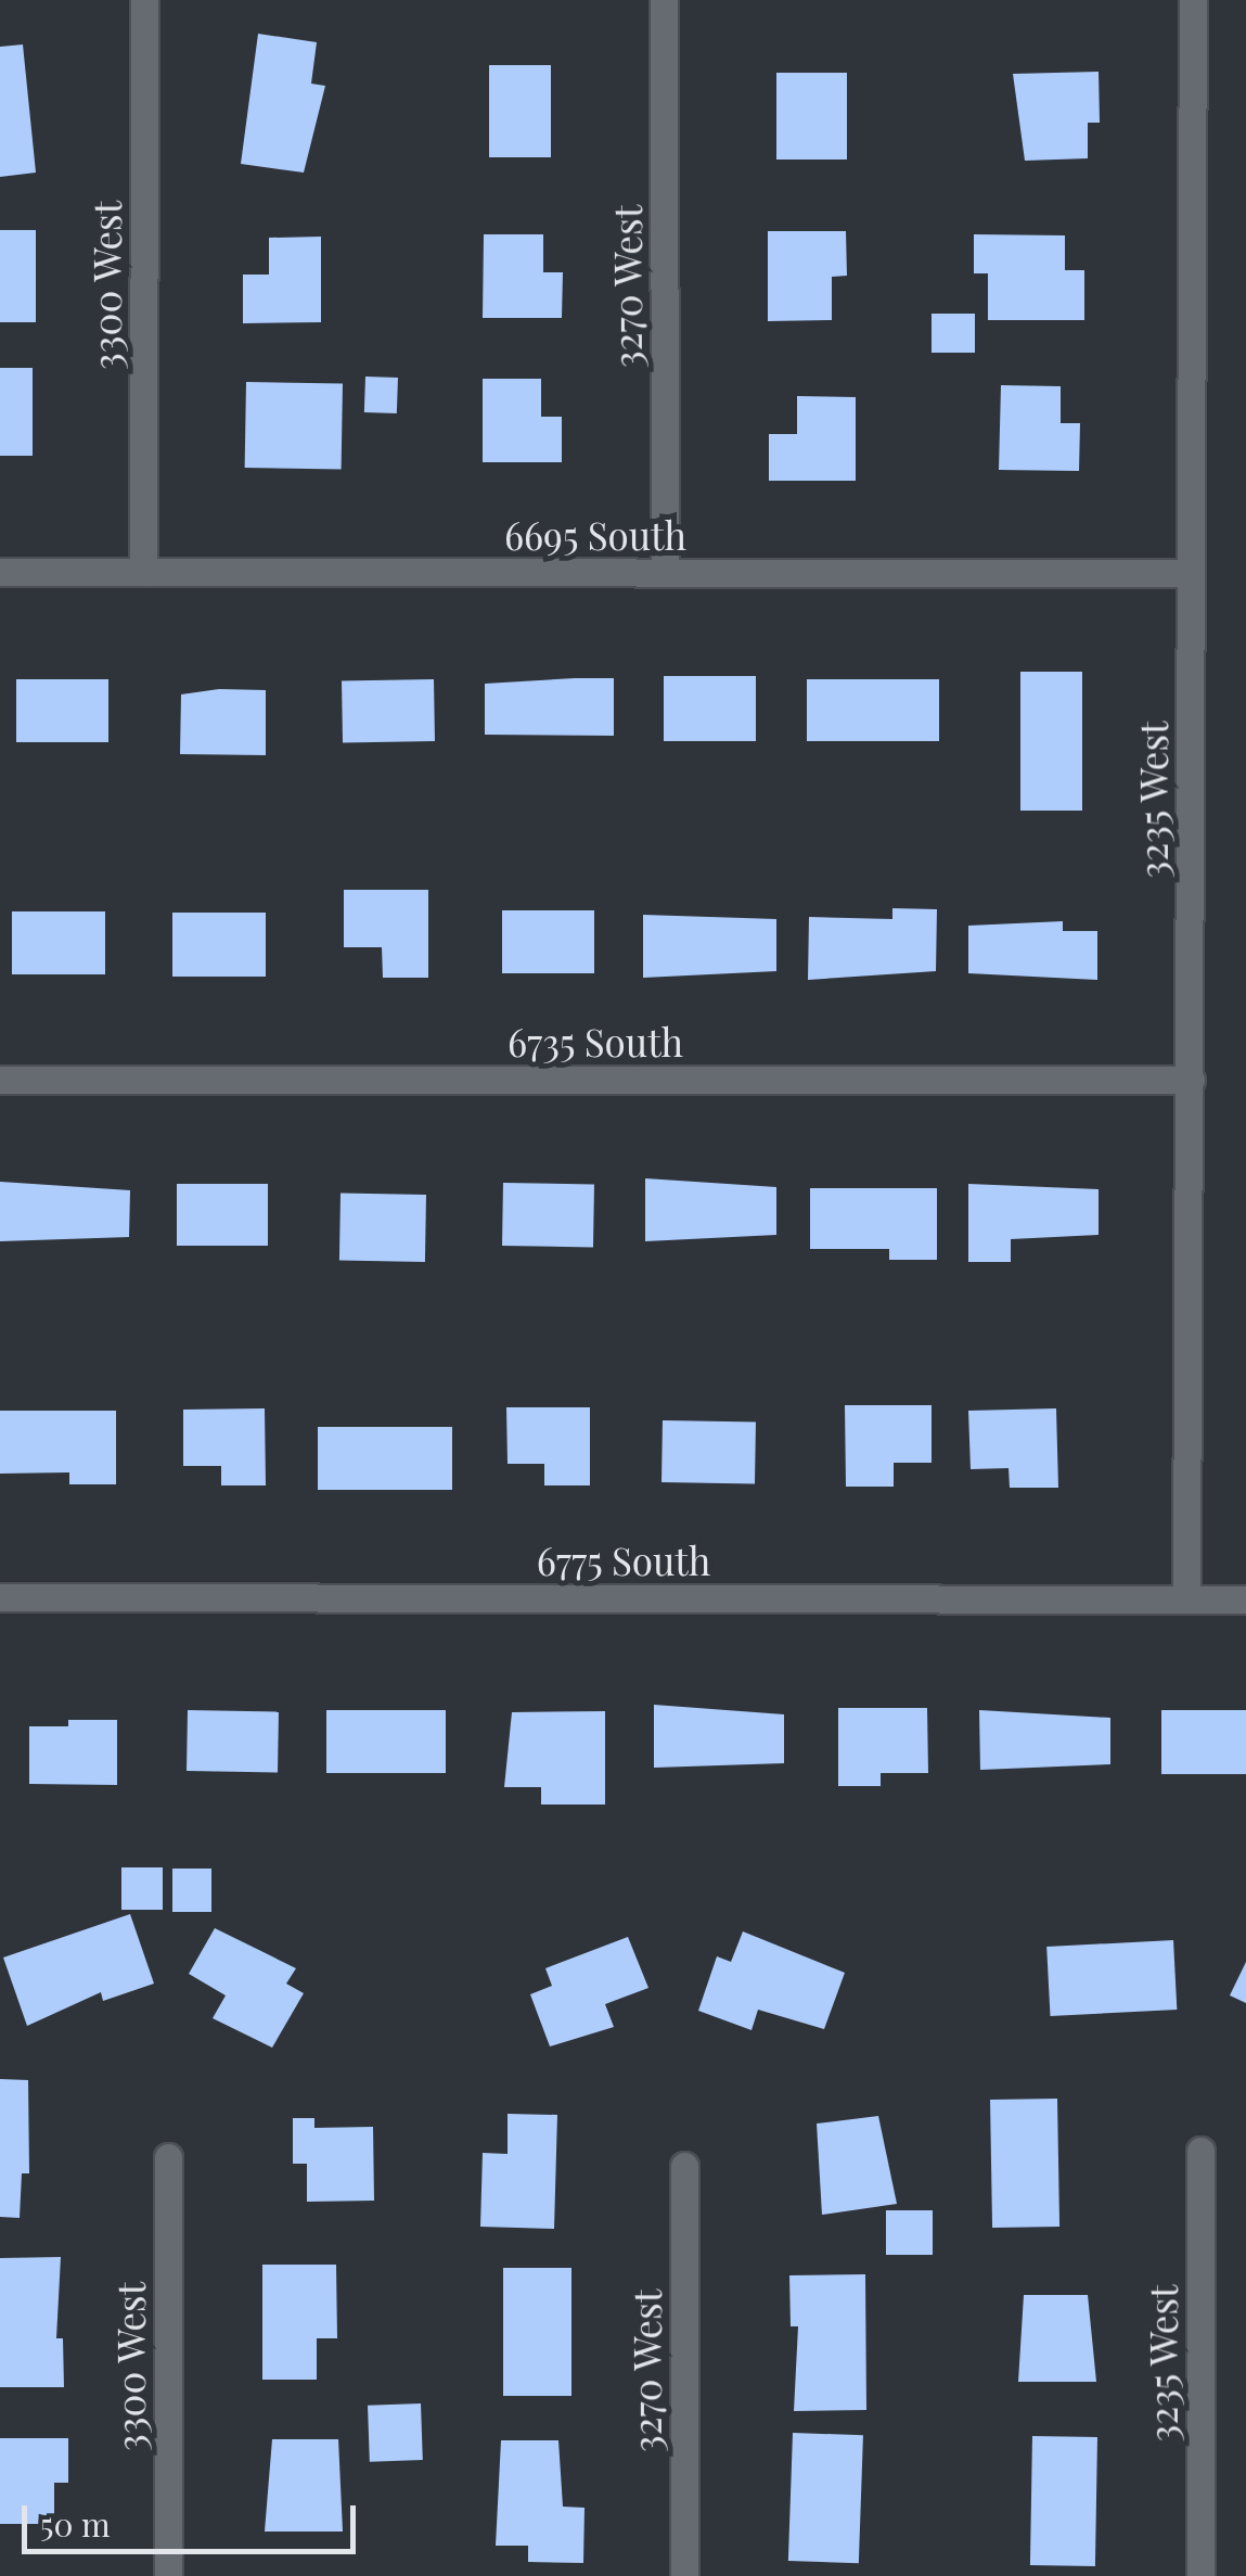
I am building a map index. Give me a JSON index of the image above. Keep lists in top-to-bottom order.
{
  "streets": {
    "street": [
      "3300 West",
      "3270 West",
      "6695 South",
      "3235 West",
      "6735 South",
      "6775 South"
    ]
  },
  "crossings": [
    ["3300 West", "6695 South"],
    ["3270 West", "6695 South"],
    ["6695 South", "3235 West"],
    ["3235 West", "6735 South"],
    ["3235 West", "6775 South"]
  ],
  "scale_bar": "50 m"
}
